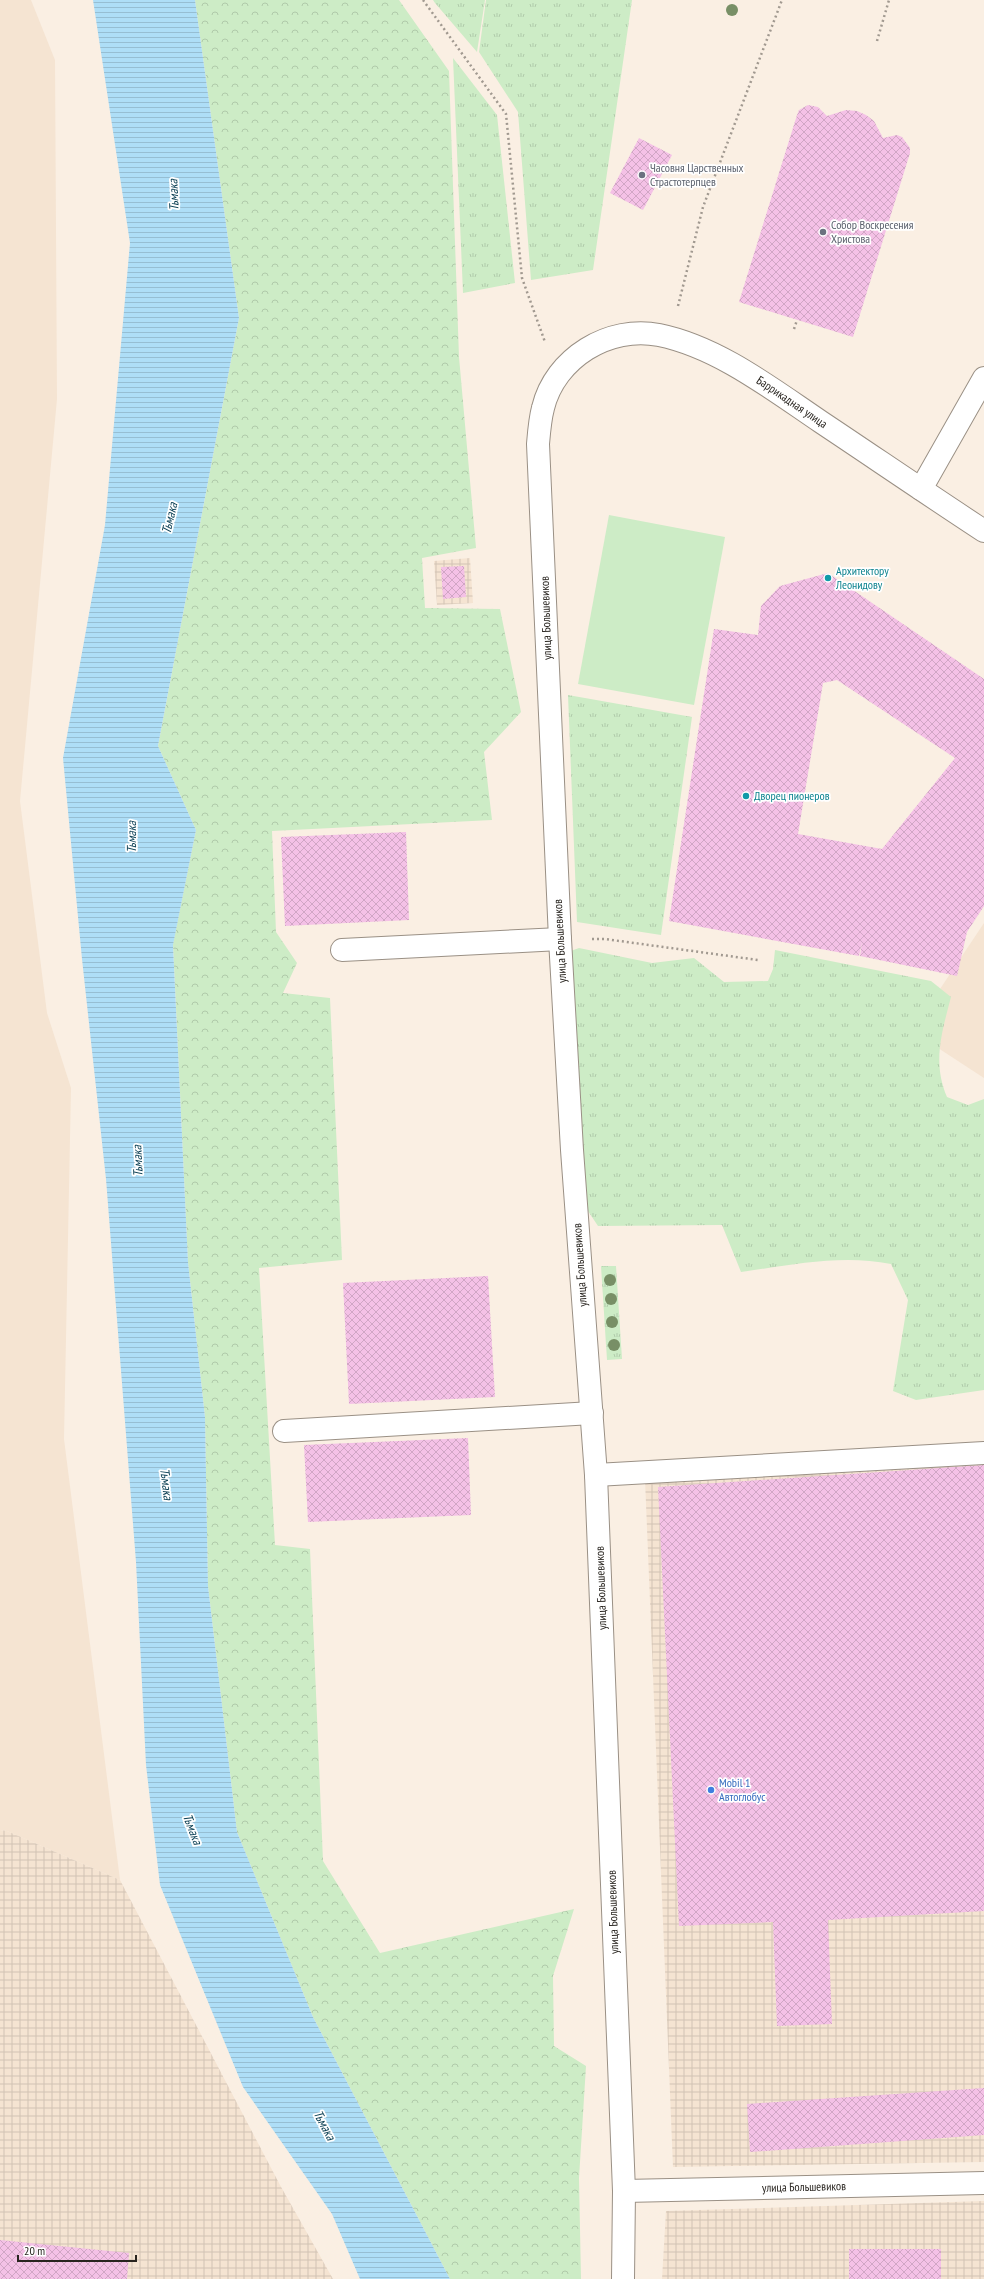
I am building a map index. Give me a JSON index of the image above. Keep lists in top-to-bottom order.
{
  "streets": {
    "street": ["Баррикадная улица", "улица Большевиков"]
  },
  "crossings": [
    ["Баррикадная улица", "улица Большевиков"]
  ],
  "water": ["Тьмака"],
  "places": [
    "Часовня Царственных Страстотерпцев",
    "Собор Воскресения Христова",
    "Архитектору Леонидову",
    "Дворец пионеров",
    "Mobil 1 Автоглобус"
  ],
  "scale_bar": "20 m"
}
